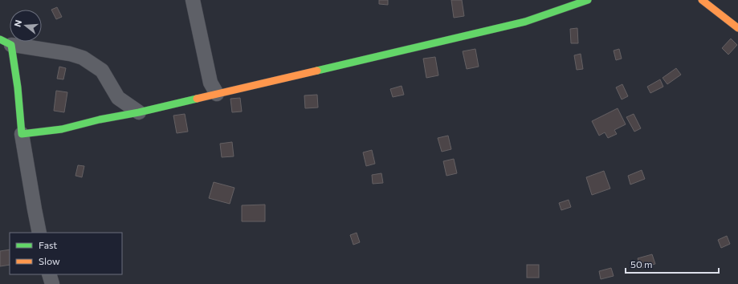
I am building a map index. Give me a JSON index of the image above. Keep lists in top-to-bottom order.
{
  "legend": ["Fast", "Slow"],
  "scale_bar": "50 m",
  "north": "left"
}
